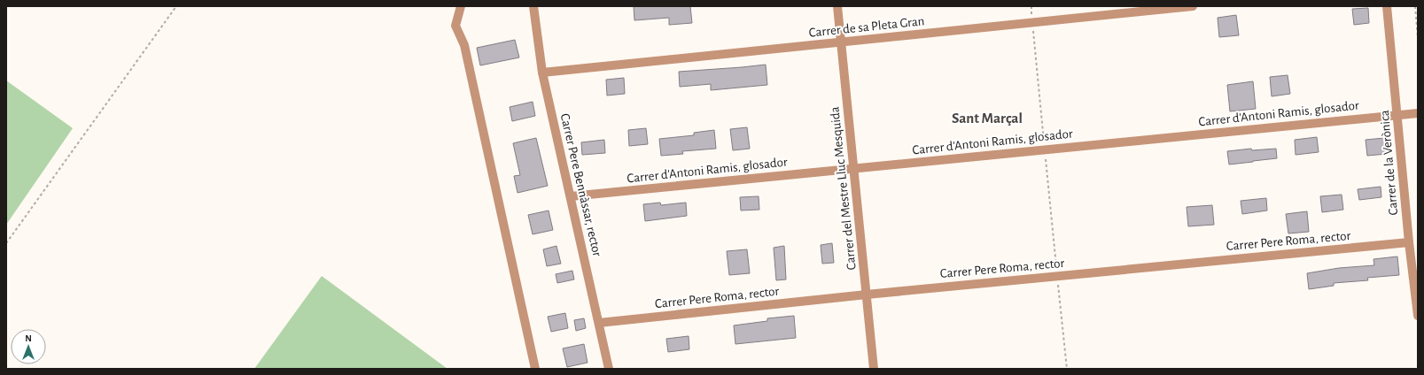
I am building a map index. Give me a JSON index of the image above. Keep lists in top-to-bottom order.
{
  "streets": {
    "street": [
      "Carrer de sa Pleta Gran",
      "Carrer d'Antoni Ramis, glosador",
      "Carrer de la Verònica",
      "Carrer Pere Bennàssar, rector",
      "Carrer del Mestre Lluc Mesquida",
      "Carrer Pere Roma, rector"
    ]
  },
  "crossings": [
    ["Carrer de sa Pleta Gran", "Carrer Pere Bennàssar, rector"],
    ["Carrer de sa Pleta Gran", "Carrer del Mestre Lluc Mesquida"],
    ["Carrer d'Antoni Ramis, glosador", "Carrer de la Verònica"],
    ["Carrer d'Antoni Ramis, glosador", "Carrer Pere Bennàssar, rector"],
    ["Carrer d'Antoni Ramis, glosador", "Carrer del Mestre Lluc Mesquida"],
    ["Carrer de la Verònica", "Carrer Pere Roma, rector"],
    ["Carrer Pere Bennàssar, rector", "Carrer Pere Roma, rector"],
    ["Carrer del Mestre Lluc Mesquida", "Carrer Pere Roma, rector"]
  ],
  "districts": ["Sant Marçal"],
  "north": "top"
}
